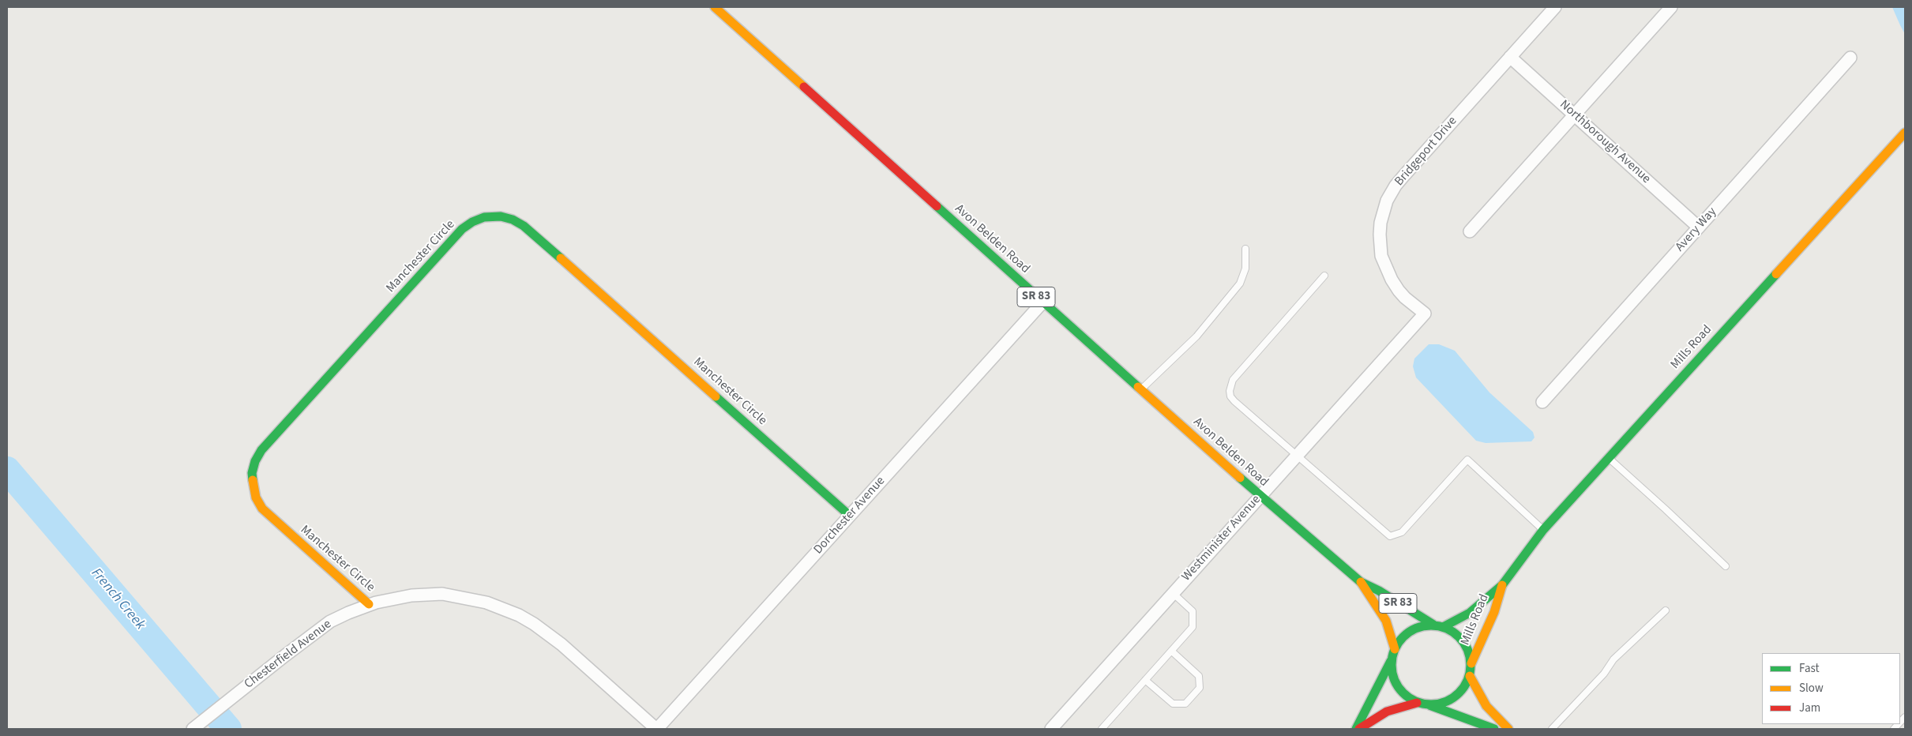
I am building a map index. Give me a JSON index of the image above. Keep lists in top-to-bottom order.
{
  "streets": {
    "street": [
      "Northborough Avenue",
      "Bridgeport Drive",
      "Avery Way",
      "Avon Belden Road",
      "Manchester Circle",
      "SR 83",
      "Mills Road",
      "Dorchester Avenue",
      "Westminister Avenue",
      "Chesterfield Avenue"
    ]
  },
  "crossings": [
    ["Northborough Avenue", "Bridgeport Drive"],
    ["Northborough Avenue", "Avery Way"],
    ["Bridgeport Drive", "Westminister Avenue"],
    ["Avon Belden Road", "Mills Road"],
    ["Avon Belden Road", "Dorchester Avenue"],
    ["Avon Belden Road", "Westminister Avenue"],
    ["Manchester Circle", "Dorchester Avenue"],
    ["Manchester Circle", "Chesterfield Avenue"],
    ["Dorchester Avenue", "Chesterfield Avenue"]
  ],
  "water": ["French Creek"],
  "legend": ["Fast", "Slow", "Jam"]
}
